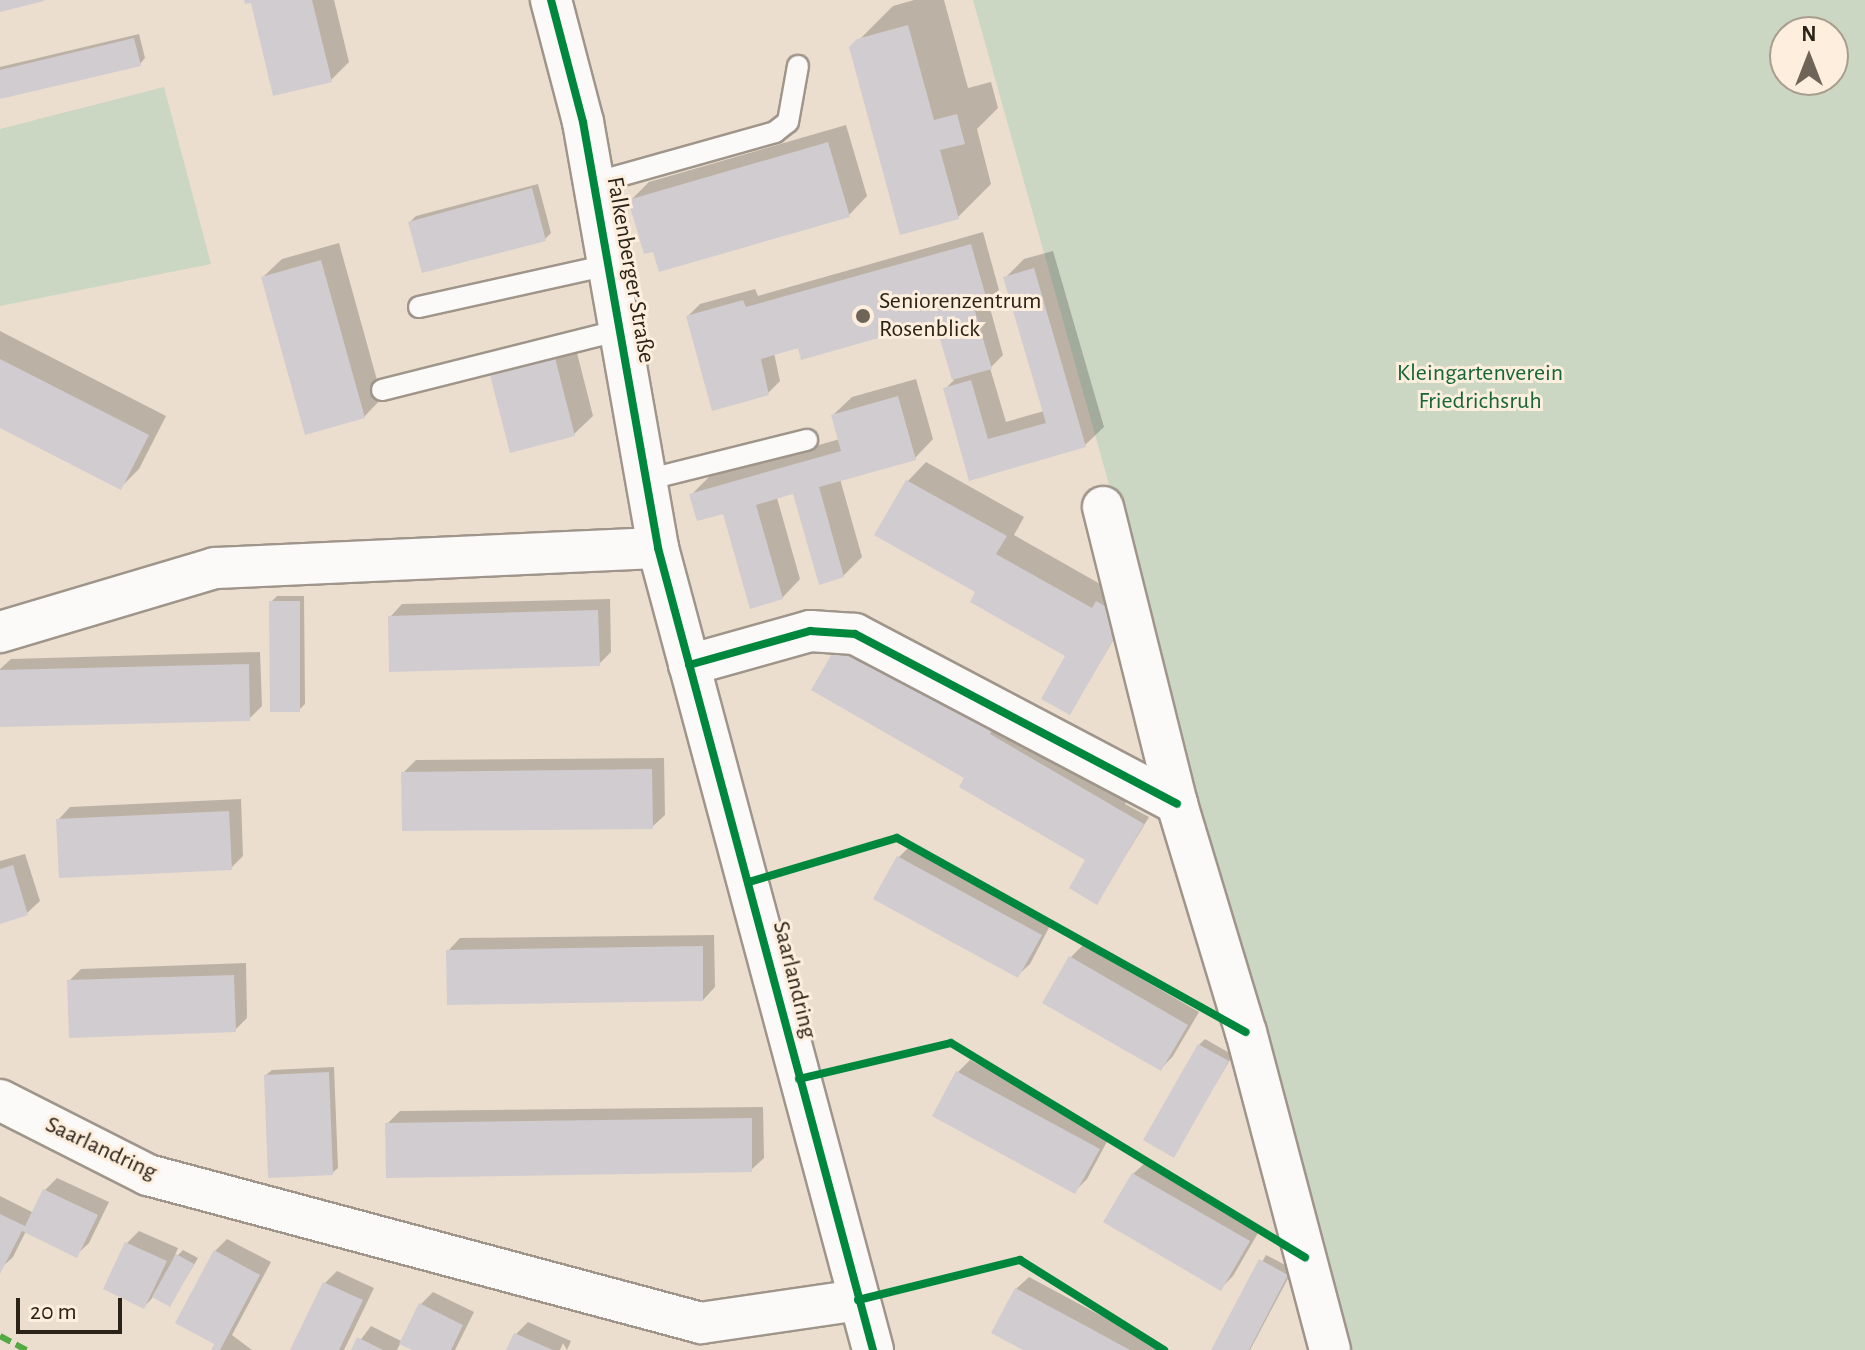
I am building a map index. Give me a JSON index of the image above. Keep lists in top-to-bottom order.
{
  "streets": {
    "street": ["Falkenberger Straße", "Saarlandring"]
  },
  "crossings": [
    ["Falkenberger Straße", "Saarlandring"]
  ],
  "parks": ["Kleingartenverein Friedrichsruh"],
  "places": ["Seniorenzentrum Rosenblick"],
  "scale_bar": "20 m",
  "north": "top"
}
